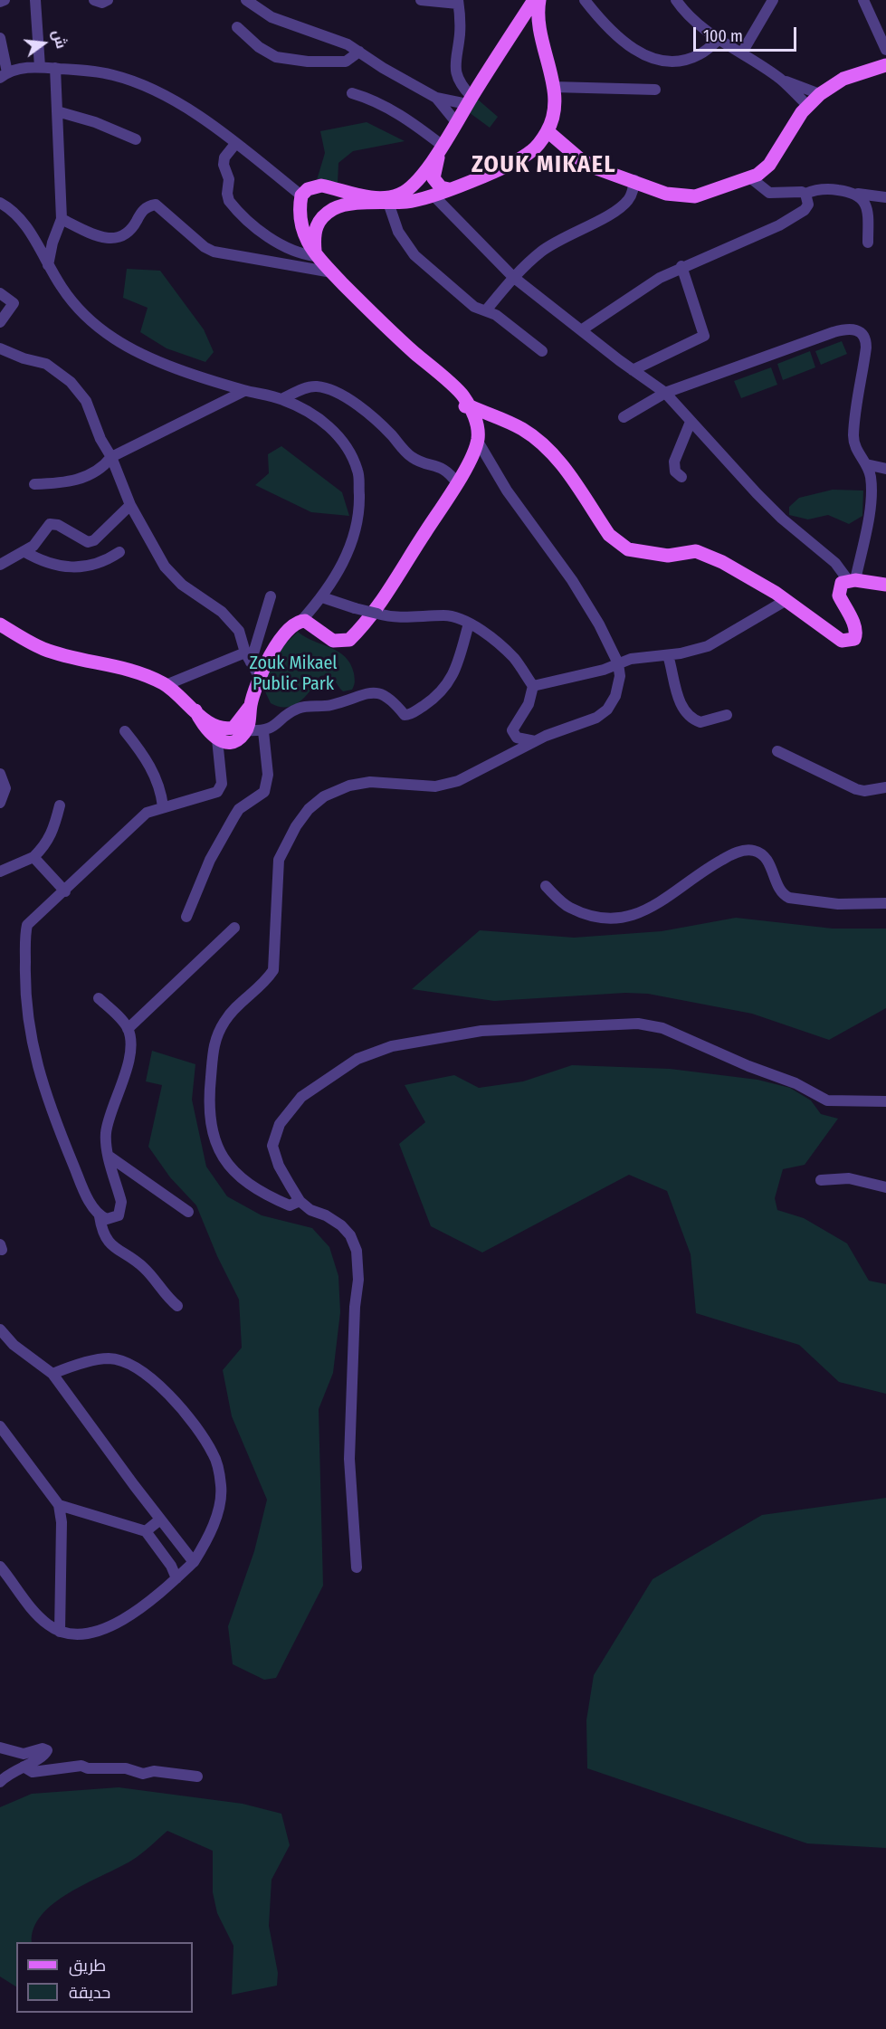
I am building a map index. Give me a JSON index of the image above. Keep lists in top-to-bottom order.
{
  "districts": ["ZOUK MIKAEL"],
  "parks": ["Zouk Mikael Public Park"],
  "legend": ["طريق", "حديقة"],
  "scale_bar": "100 m",
  "north": "right"
}
